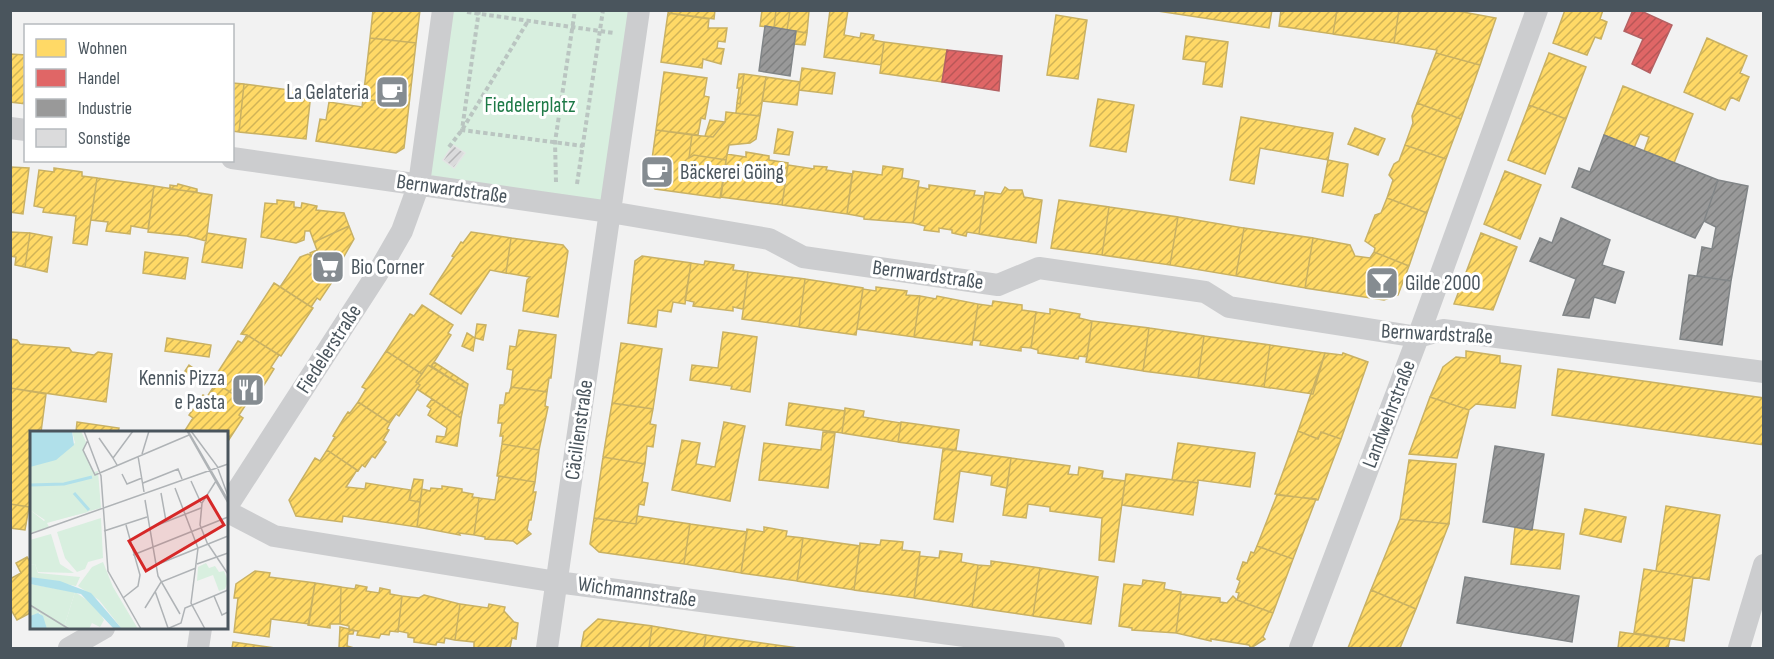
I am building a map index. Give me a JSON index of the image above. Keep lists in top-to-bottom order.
{
  "streets": {
    "street": [
      "Bernwardstraße",
      "Fiedelerstraße",
      "Landwehrstraße",
      "Cäcilienstraße",
      "Wichmannstraße"
    ]
  },
  "crossings": [
    ["Bernwardstraße", "Fiedelerstraße"],
    ["Bernwardstraße", "Landwehrstraße"],
    ["Bernwardstraße", "Cäcilienstraße"],
    ["Cäcilienstraße", "Wichmannstraße"]
  ],
  "parks": ["Fiedelerplatz"],
  "places": {
    "cafe": ["La Gelateria", "Bäckerei Göing"],
    "supermarket": ["Bio Corner"],
    "bar": ["Gilde 2000"],
    "restaurant": ["Kennis Pizza e Pasta"]
  },
  "legend": [
    "Wohnen",
    "Handel",
    "Industrie",
    "Sonstige"
  ]
}
